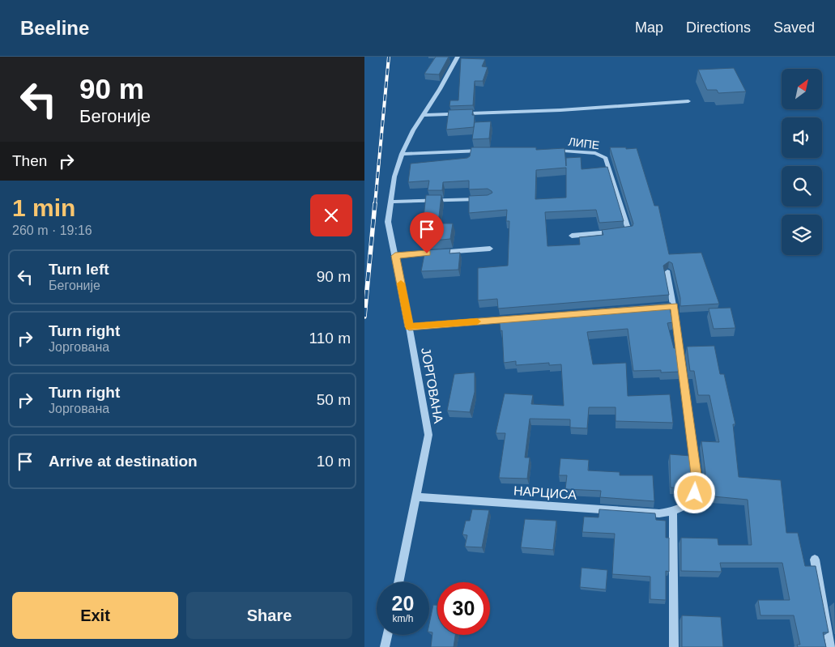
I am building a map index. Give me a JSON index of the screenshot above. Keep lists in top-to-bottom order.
{
  "streets": {
    "street": ["ЛИПЕ", "ЈОРГОВАНА", "НАРЦИСА"]
  },
  "crossings": [
    ["ЈОРГОВАНА", "НАРЦИСА"]
  ],
  "north": "top right",
  "page": {
    "header": "Beeline",
    "nav": ["Map", "Directions", "Saved"],
    "turn": ["90 m", "Бегоније"],
    "then": "Then",
    "heading": ["1 min", "260 m · 19:16"],
    "list": [
      {
        "name": "Turn left",
        "note": "Бегоније",
        "value": "90 m"
      },
      {
        "name": "Turn right",
        "note": "Јоргована",
        "value": "110 m"
      },
      {
        "name": "Turn right",
        "note": "Јоргована",
        "value": "50 m"
      },
      {
        "name": "Arrive at destination",
        "value": "10 m"
      }
    ],
    "speed": "20 km/h",
    "limit": "30",
    "buttons": ["Exit", "Share"]
  }
}
